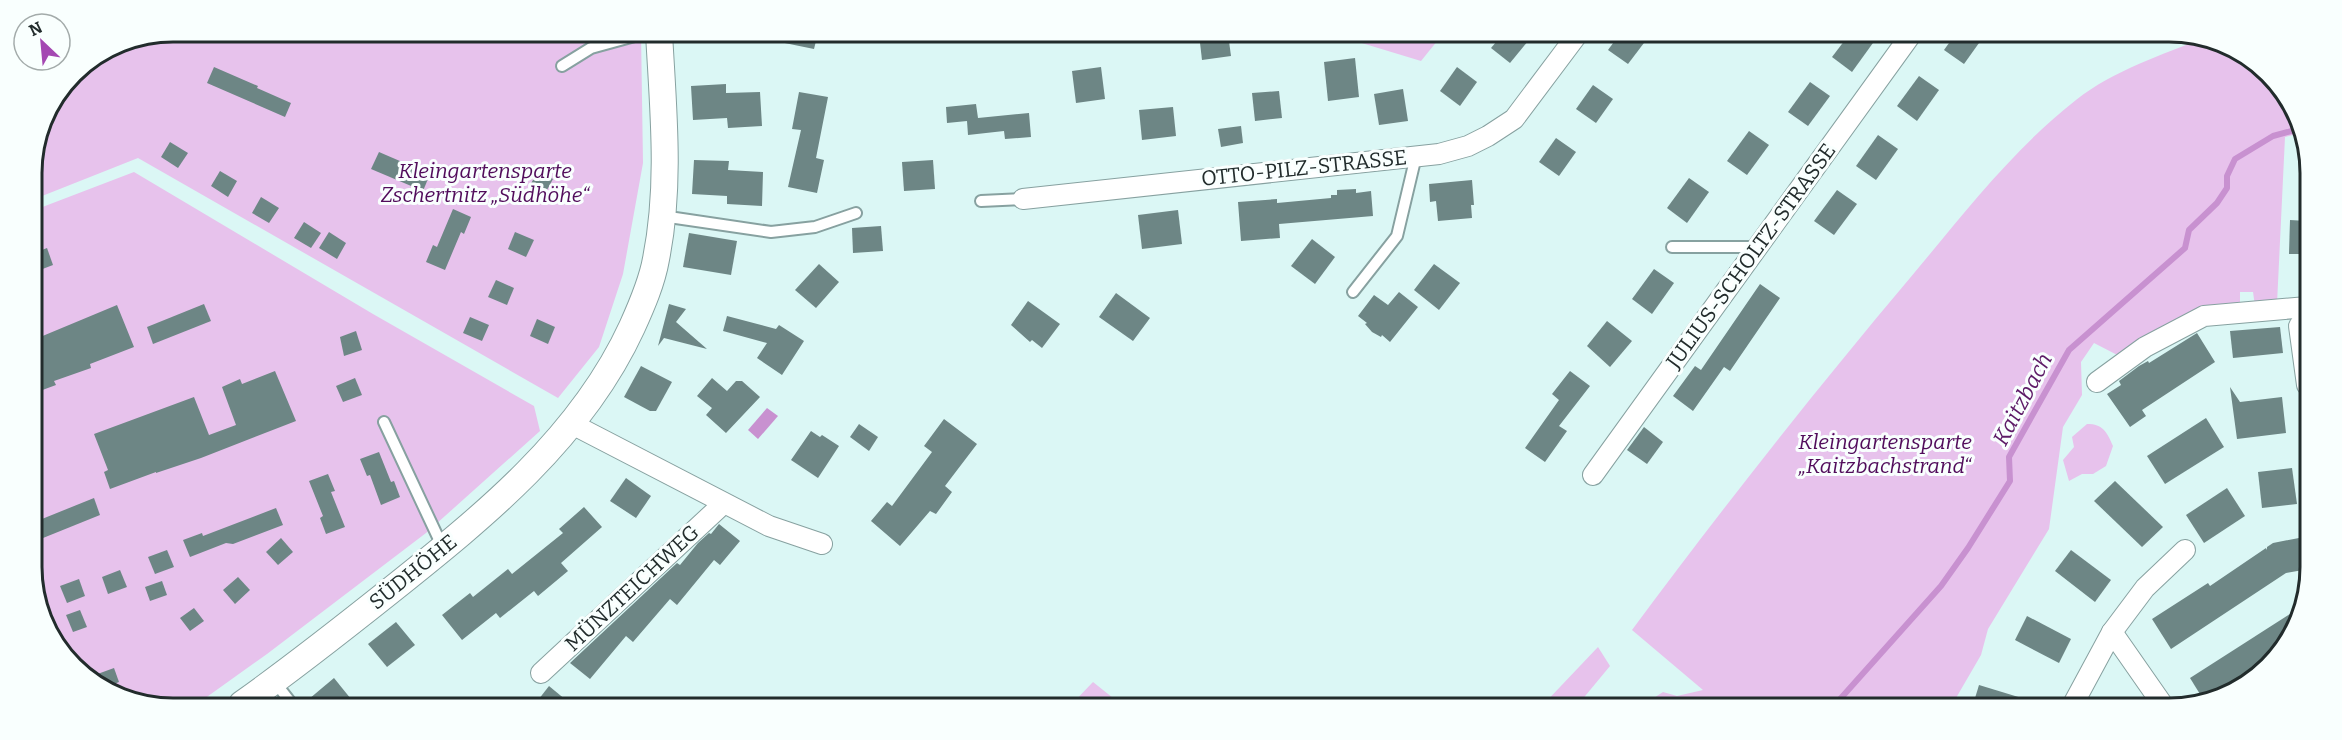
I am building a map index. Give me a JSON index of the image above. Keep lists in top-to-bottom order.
{
  "streets": {
    "street": [
      "OTTO-PILZ-STRASSE",
      "JULIUS-SCHOLTZ-STRASSE",
      "SÜDHÖHE",
      "MÜNZTEICHWEG"
    ]
  },
  "crossings": [
    ["SÜDHÖHE", "MÜNZTEICHWEG"]
  ],
  "water": ["Kaitzbach"],
  "parks": ["Kleingartensparte Zschertnitz „Südhöhe“", "Kleingartensparte „Kaitzbachstrand“"],
  "north": "top left"
}
